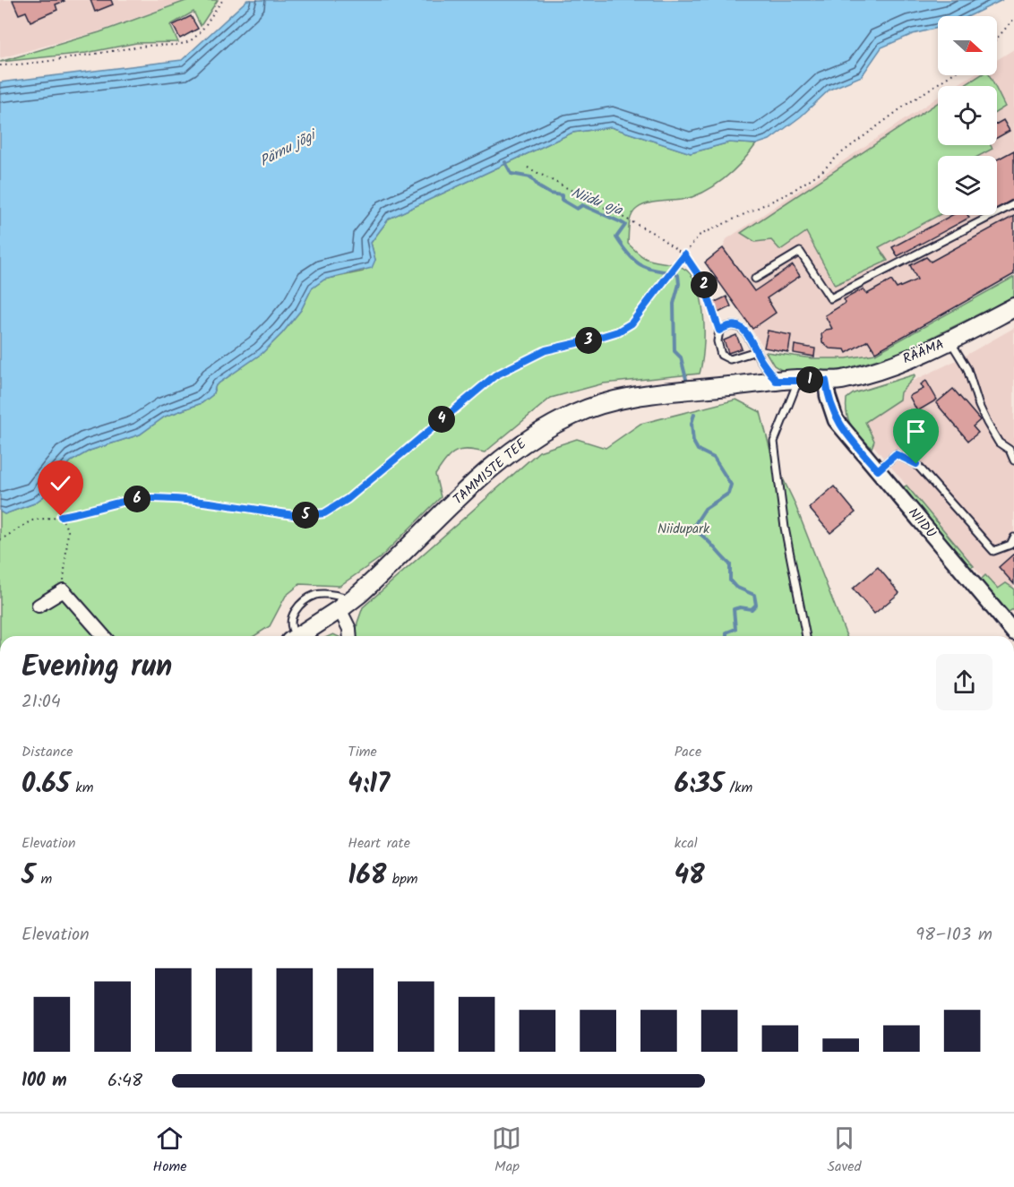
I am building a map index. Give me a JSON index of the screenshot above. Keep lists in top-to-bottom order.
{
  "streets": {
    "main road": ["RÄÄMA", "TAMMISTE TEE"],
    "street": ["NIIDU"]
  },
  "crossings": [
    ["RÄÄMA", "TAMMISTE TEE"],
    ["RÄÄMA", "NIIDU"],
    ["TAMMISTE TEE", "NIIDU"]
  ],
  "water": ["Pärnu jõgi", "Niidu oja"],
  "parks": ["Niidupark"],
  "north": "right",
  "page": {
    "pins": [
      "2",
      "3",
      "1",
      "4",
      "6",
      "5"
    ],
    "heading": ["Evening run", "21:04"],
    "stats": [
      ["Distance", "0.65 km"],
      ["Time", "4:17"],
      ["Pace", "6:35 /km"],
      ["Elevation", "5 m"],
      ["Heart rate", "168 bpm"],
      ["kcal", "48"]
    ],
    "chart": ["Elevation", "98–103 m"],
    "list": [
      {
        "name": "100 m",
        "note": "6:48"
      }
    ],
    "tabs": ["Home", "Map", "Saved"]
  }
}
